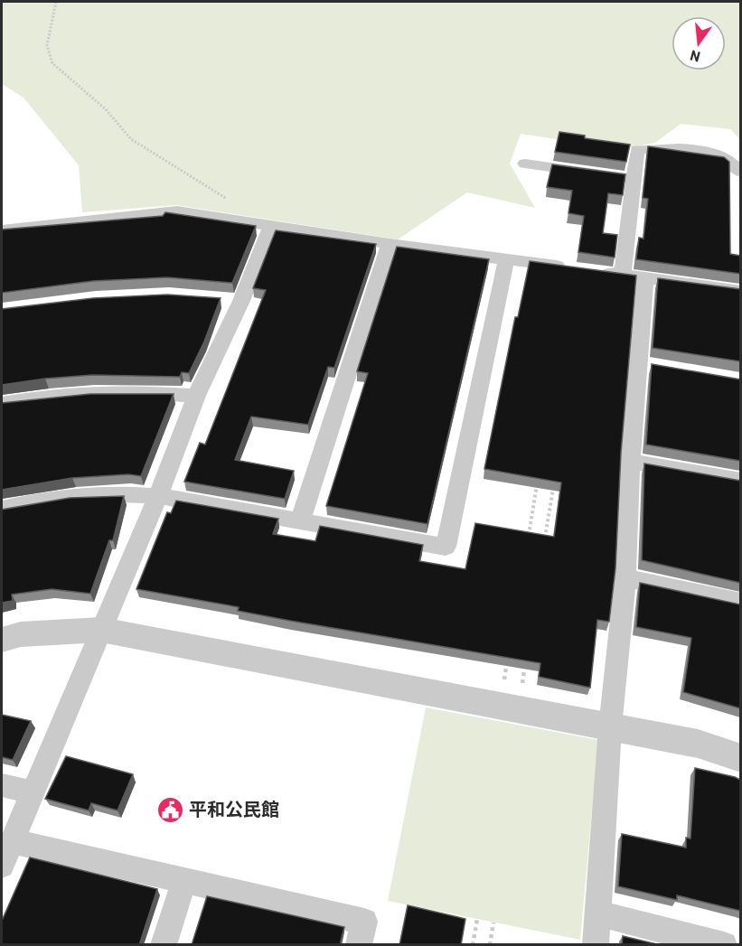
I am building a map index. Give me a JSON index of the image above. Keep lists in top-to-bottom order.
{
  "places": {
    "public building": ["平和公民館"]
  },
  "north": "bottom"
}
